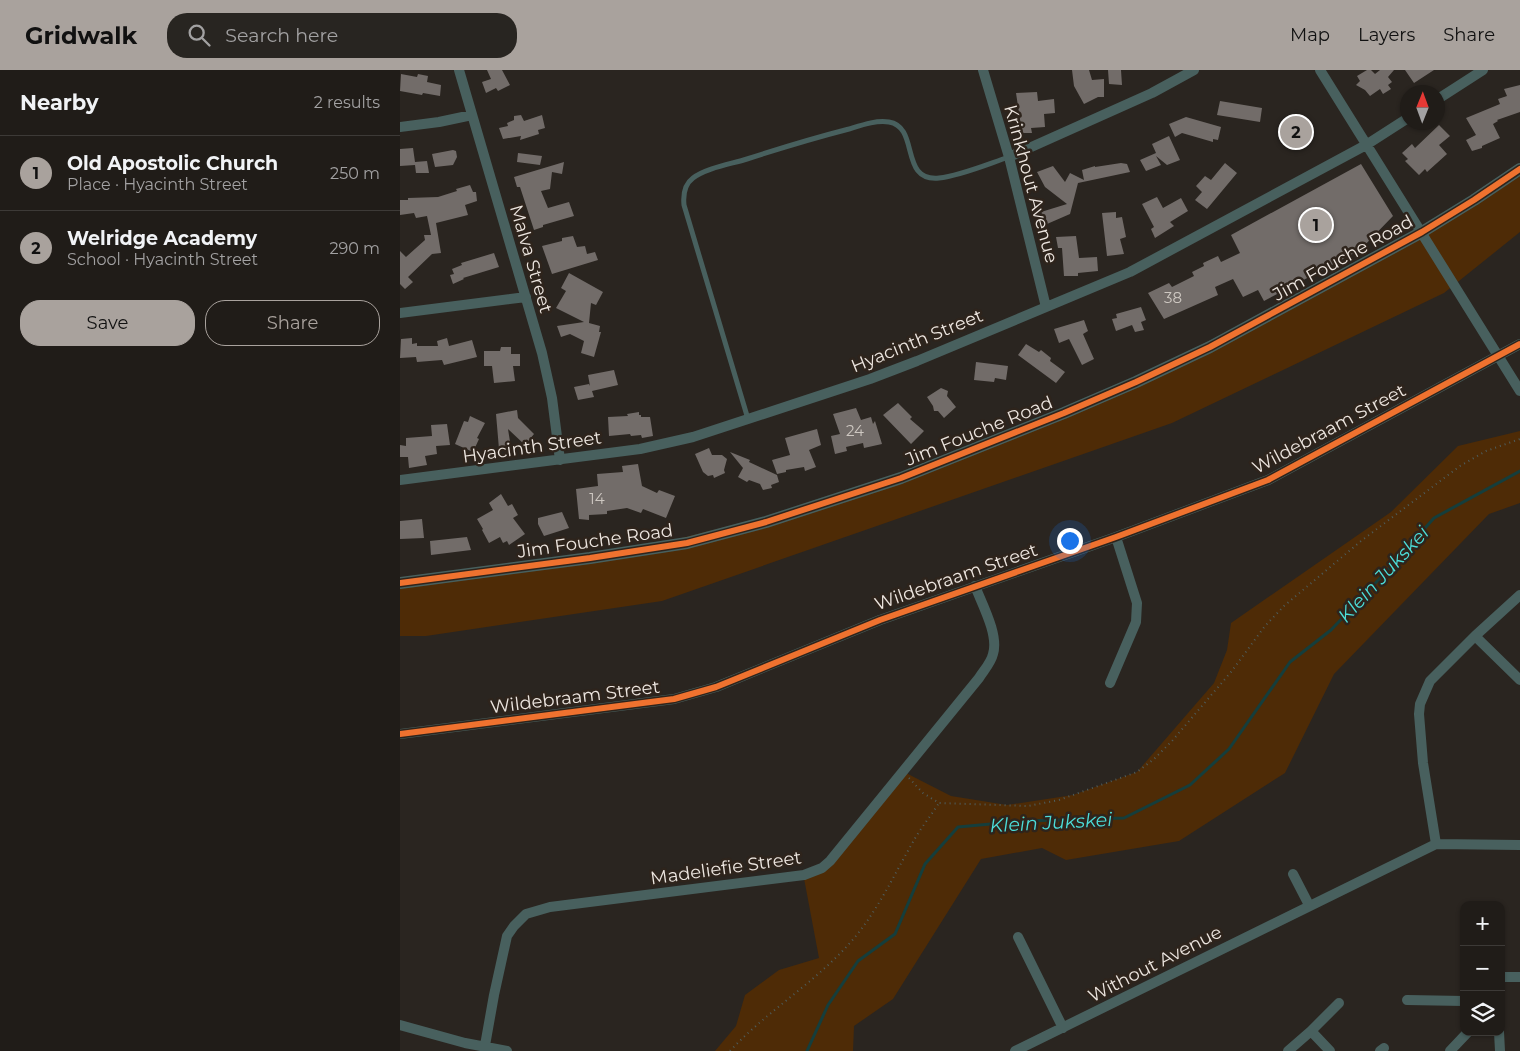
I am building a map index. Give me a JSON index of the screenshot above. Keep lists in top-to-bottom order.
{
  "streets": {
    "street": [
      "Krinkhout Avenue",
      "Jim Fouche Road",
      "Malva Street",
      "Hyacinth Street",
      "Wildebraam Street",
      "Madeliefie Street",
      "Without Avenue"
    ]
  },
  "crossings": [
    ["Krinkhout Avenue", "Hyacinth Street"],
    ["Malva Street", "Hyacinth Street"],
    ["Wildebraam Street", "Madeliefie Street"]
  ],
  "water": ["Klein Jukskei"],
  "house_numbers": ["38", "24", "14"],
  "north": "top",
  "page": {
    "header": "Gridwalk",
    "search": "Search here",
    "nav": ["Map", "Layers", "Share"],
    "heading": ["Nearby", "2 results"],
    "pins": ["2", "1"],
    "list": [
      {
        "mark": "1",
        "name": "Old Apostolic Church",
        "note": "Place · Hyacinth Street",
        "value": "250 m"
      },
      {
        "mark": "2",
        "name": "Welridge Academy",
        "note": "School · Hyacinth Street",
        "value": "290 m"
      }
    ],
    "buttons": ["Save", "Share"],
    "map_buttons": ["+", "−"]
  }
}
